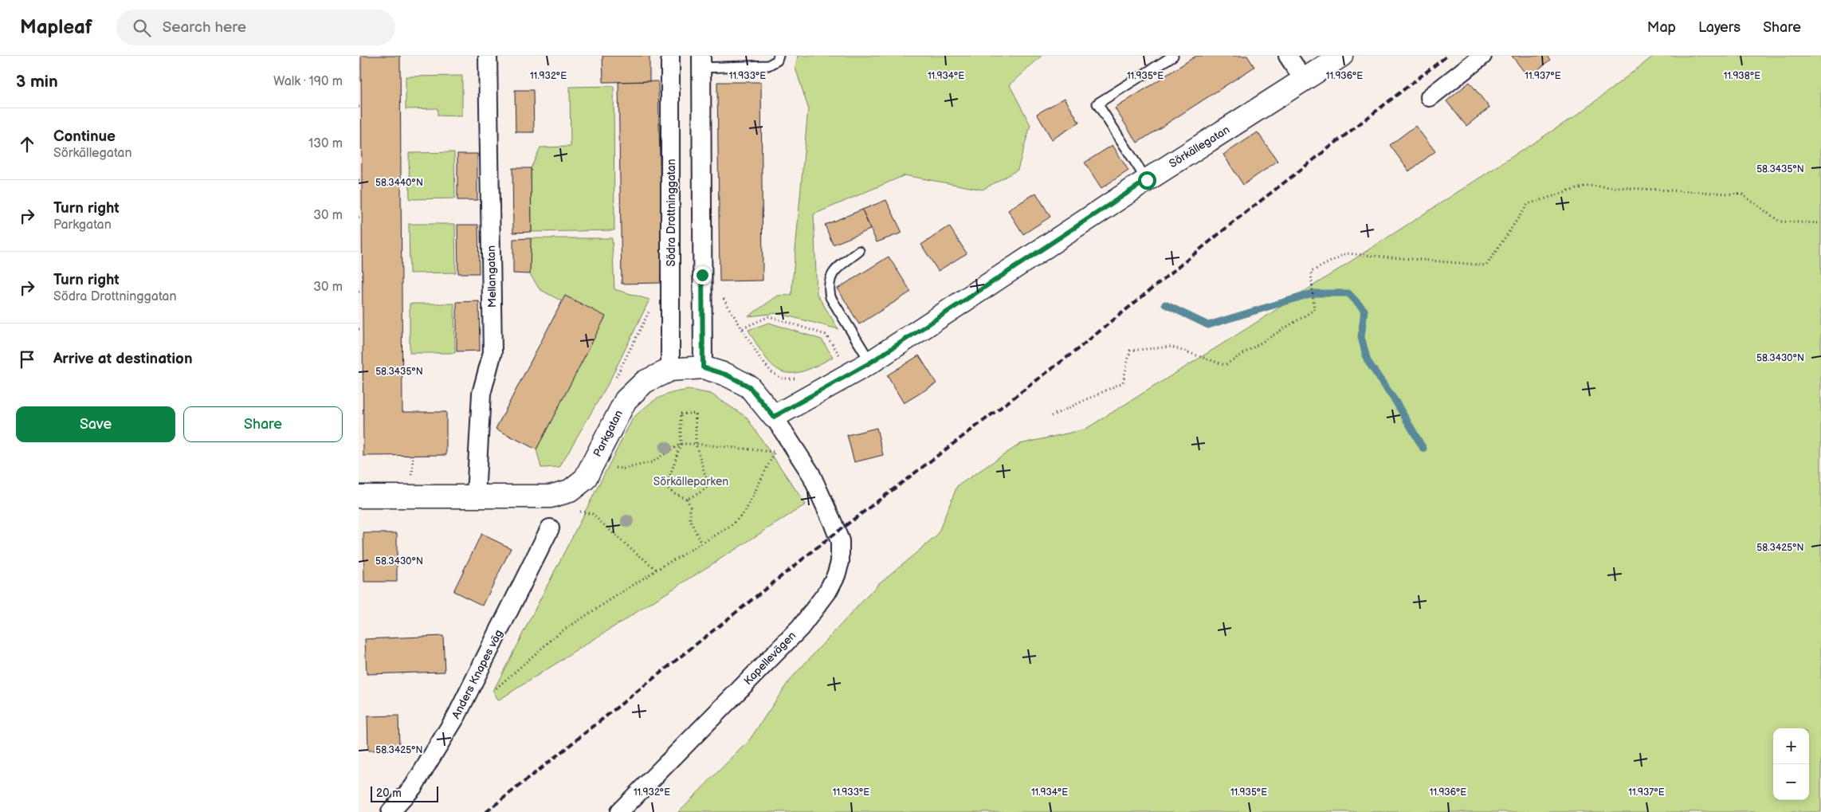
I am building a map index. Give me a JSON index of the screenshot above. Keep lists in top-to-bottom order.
{
  "streets": {
    "street": [
      "Sörkällegatan",
      "Södra Drottninggatan",
      "Mellangatan",
      "Parkgatan",
      "Kapellevägen",
      "Anders Knapes väg"
    ]
  },
  "crossings": [
    ["Sörkällegatan", "Parkgatan"],
    ["Södra Drottninggatan", "Parkgatan"],
    ["Mellangatan", "Parkgatan"],
    ["Parkgatan", "Kapellevägen"]
  ],
  "parks": ["Sörkälleparken"],
  "scale_bar": "20 m",
  "page": {
    "header": "Mapleaf",
    "search": "Search here",
    "nav": ["Map", "Layers", "Share"],
    "heading": ["3 min", "Walk · 190 m"],
    "list": [
      ["Continue", "Sörkällegatan", "130 m"],
      ["Turn right", "Parkgatan", "30 m"],
      ["Turn right", "Södra Drottninggatan", "30 m"],
      "Arrive at destination"
    ],
    "buttons": ["Save", "Share"],
    "map_buttons": ["+", "−"],
    "scale": "20 m"
  },
  "coordinates": [
    "11.932°E",
    "11.933°E",
    "11.934°E",
    "11.935°E",
    "11.936°E",
    "11.937°E",
    "11.938°E",
    "58.3435°N",
    "58.3440°N",
    "58.3430°N",
    "58.3425°N"
  ]
}
